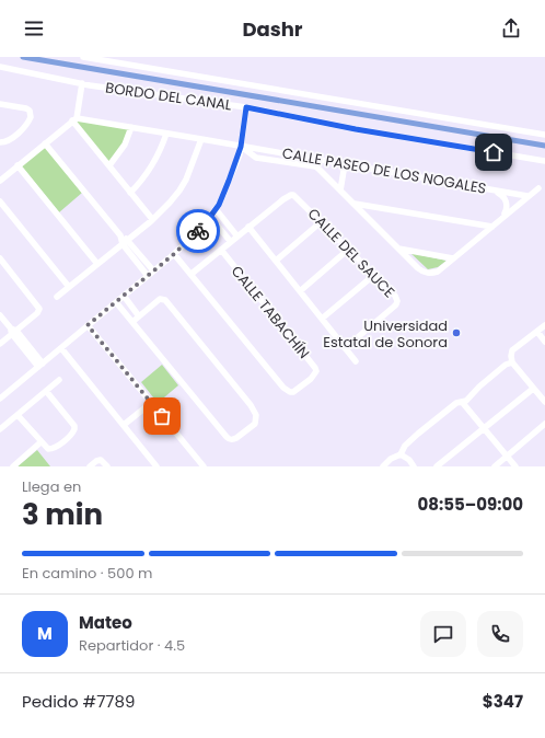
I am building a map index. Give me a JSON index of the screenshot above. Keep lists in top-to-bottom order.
{
  "streets": {
    "street": [
      "BORDO DEL CANAL",
      "CALLE PASEO DE LOS NOGALES",
      "CALLE DEL SAUCE",
      "CALLE TABACHÍN"
    ]
  },
  "places": ["Universidad Estatal de Sonora"],
  "page": {
    "header": "Dashr",
    "heading": ["3 min", "Llega en", "08:55–09:00"],
    "panel": [
      "Mateo",
      "Repartidor · 4.5",
      "Pedido #7789",
      "$347"
    ],
    "bar": "En camino · 500 m",
    "round": "M"
  }
}
